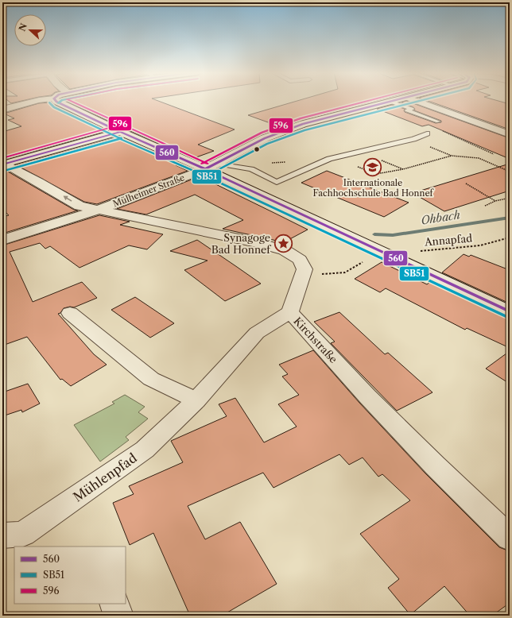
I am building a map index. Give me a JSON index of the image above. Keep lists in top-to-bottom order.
{
  "streets": {
    "street": ["Mülheimer Straße", "Kirchstraße", "Mühlenpfad"],
    "path": ["Annapfad"]
  },
  "crossings": [
    ["Annapfad", "Kirchstraße"],
    ["Kirchstraße", "Mühlenpfad"]
  ],
  "water": ["Ohbach"],
  "places": {
    "school or university": ["Internationale Fachhochschule Bad Honnef"],
    "place": ["Synagoge Bad Honnef"]
  },
  "lines": ["transit line 560", "transit line SB51", "transit line 596"],
  "legend": ["560", "SB51", "596"],
  "north": "left"
}
